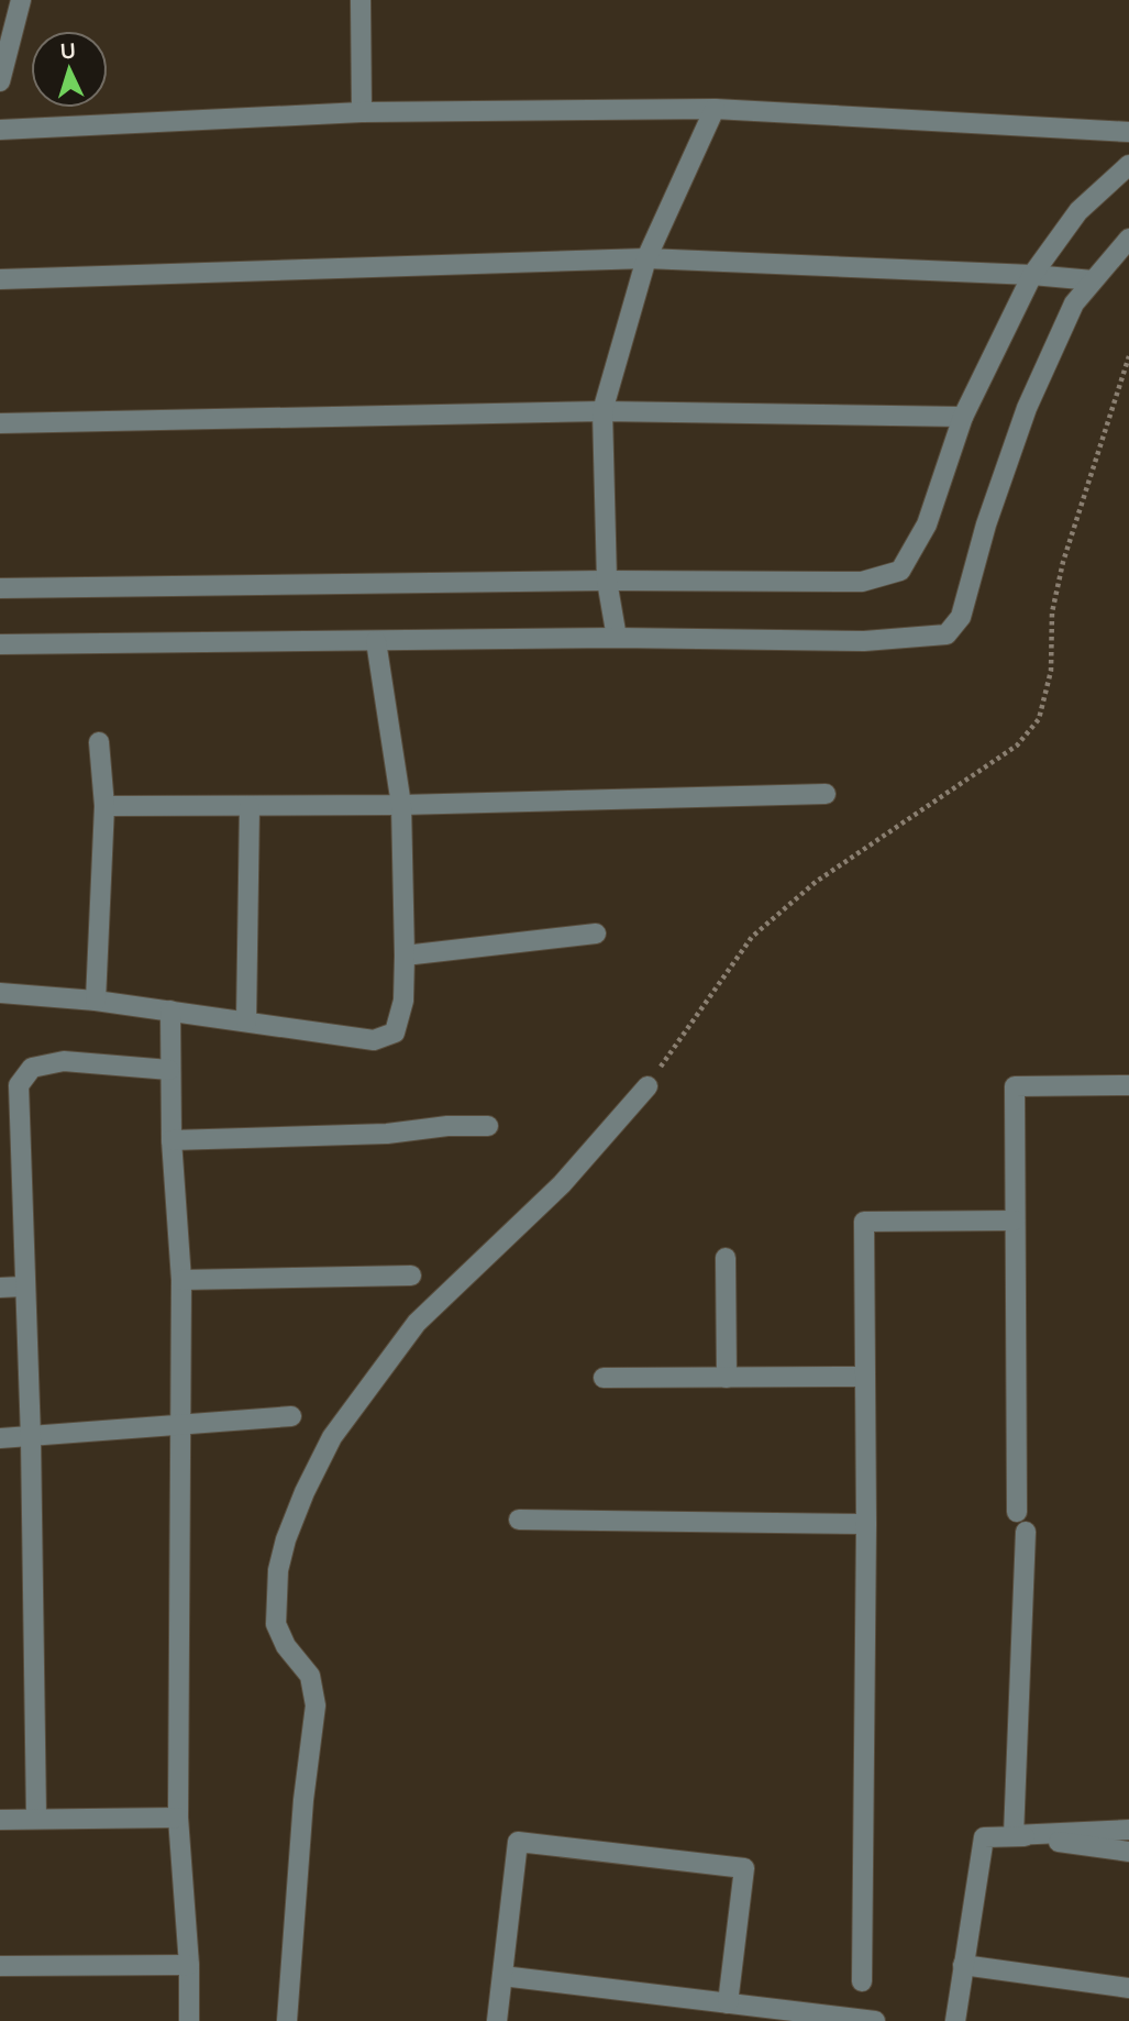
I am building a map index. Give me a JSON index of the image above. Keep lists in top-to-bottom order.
{
  "north": "top"
}
